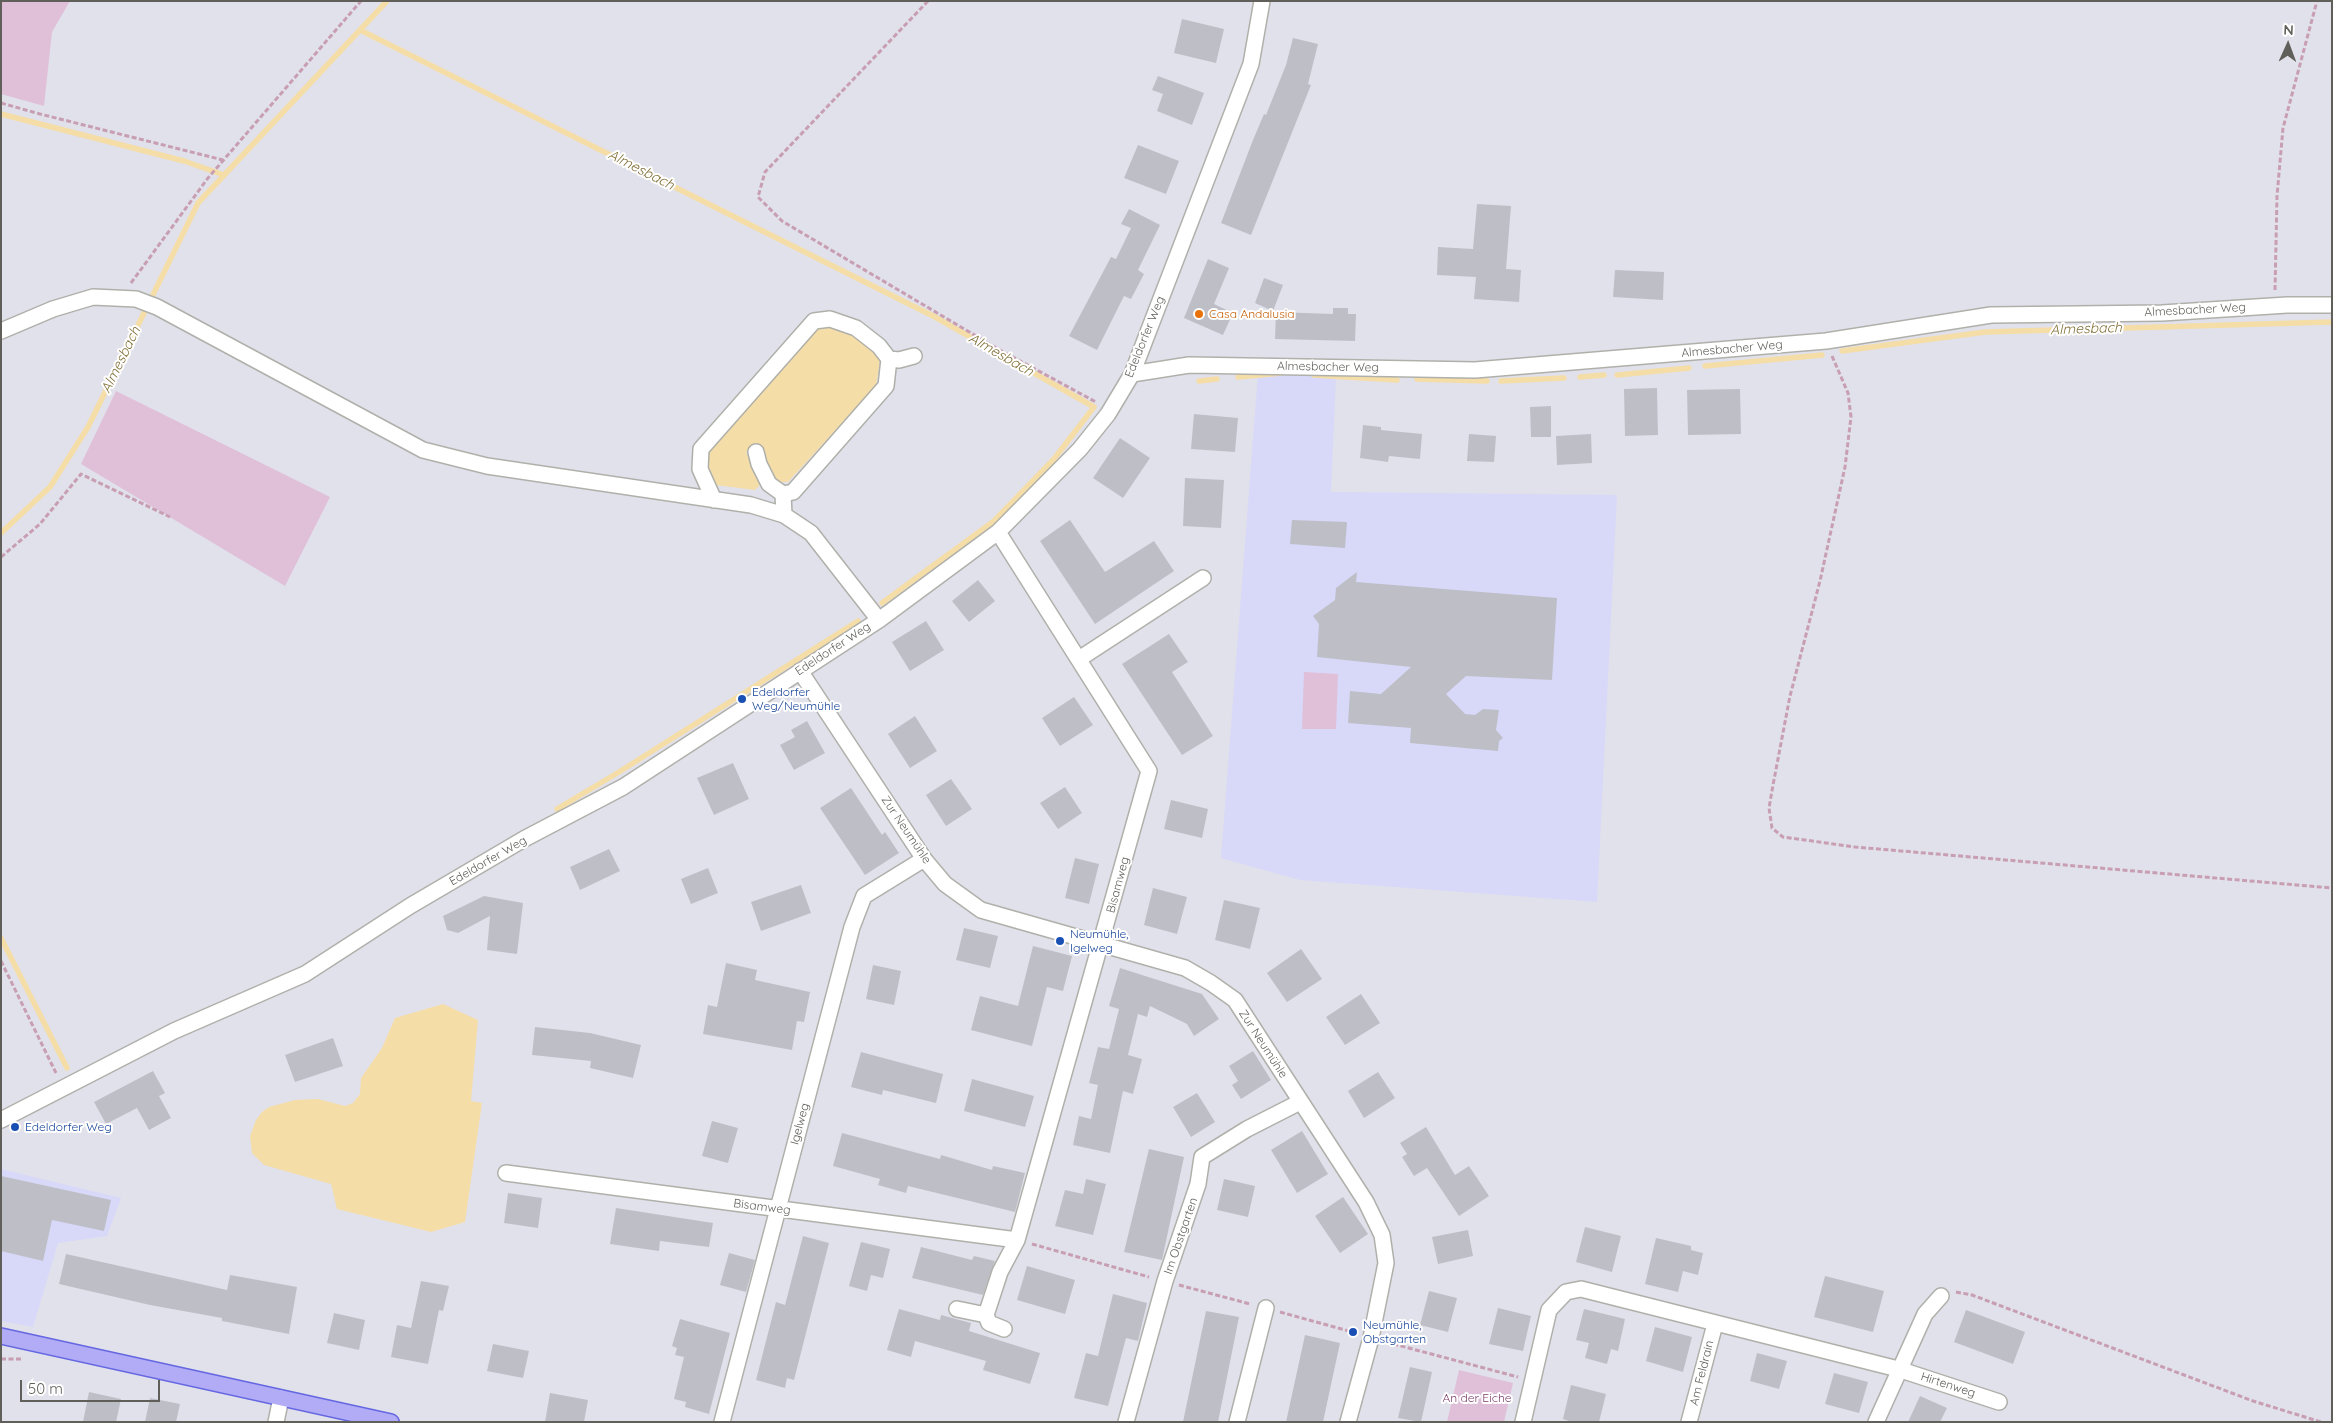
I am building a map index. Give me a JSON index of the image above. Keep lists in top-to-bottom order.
{
  "streets": {
    "street": [
      "Almesbacher Weg",
      "Edeldorfer Weg",
      "Zur Neumühle",
      "Bisamweg",
      "Igelweg",
      "Im Obstgarten",
      "Am Feldrain",
      "Hirtenweg"
    ]
  },
  "crossings": [
    ["Almesbacher Weg", "Edeldorfer Weg"],
    ["Edeldorfer Weg", "Zur Neumühle"],
    ["Edeldorfer Weg", "Bisamweg"],
    ["Zur Neumühle", "Bisamweg"],
    ["Zur Neumühle", "Igelweg"],
    ["Zur Neumühle", "Im Obstgarten"],
    ["Bisamweg", "Igelweg"]
  ],
  "water": ["Almesbach"],
  "parks": ["An der Eiche"],
  "places": [
    "Casa Andalusia",
    "Edeldorfer Weg/Neumühle",
    "Neumühle, Igelweg",
    "Edeldorfer Weg",
    "Neumühle, Obstgarten"
  ],
  "scale_bar": "50 m",
  "north": "top"
}
